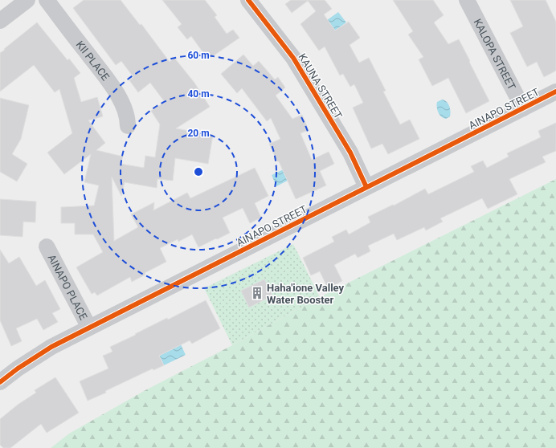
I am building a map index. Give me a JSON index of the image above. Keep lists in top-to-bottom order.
{
  "streets": {
    "street": [
      "KALOPA STREET",
      "KII PLACE",
      "KAUNA STREET",
      "AINAPO STREET",
      "AINAPO PLACE"
    ]
  },
  "crossings": [
    ["KALOPA STREET", "AINAPO STREET"],
    ["KAUNA STREET", "AINAPO STREET"],
    ["AINAPO STREET", "AINAPO PLACE"]
  ],
  "places": {
    "building": ["Haha'ione Valley Water Booster"]
  },
  "rings": ["60 m", "40 m", "20 m"]
}
